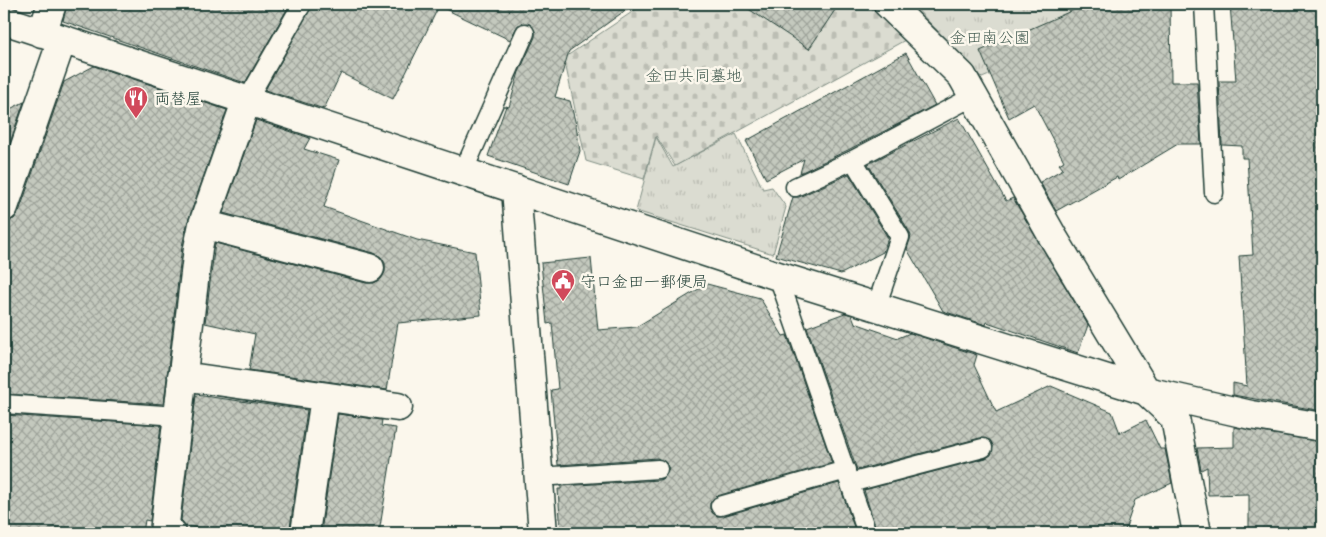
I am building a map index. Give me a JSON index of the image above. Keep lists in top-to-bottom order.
{
  "parks": ["金田南公園", "金田共同墓地"],
  "places": {
    "restaurant": ["両替屋"],
    "public building": ["守口金田一郵便局"]
  }
}
